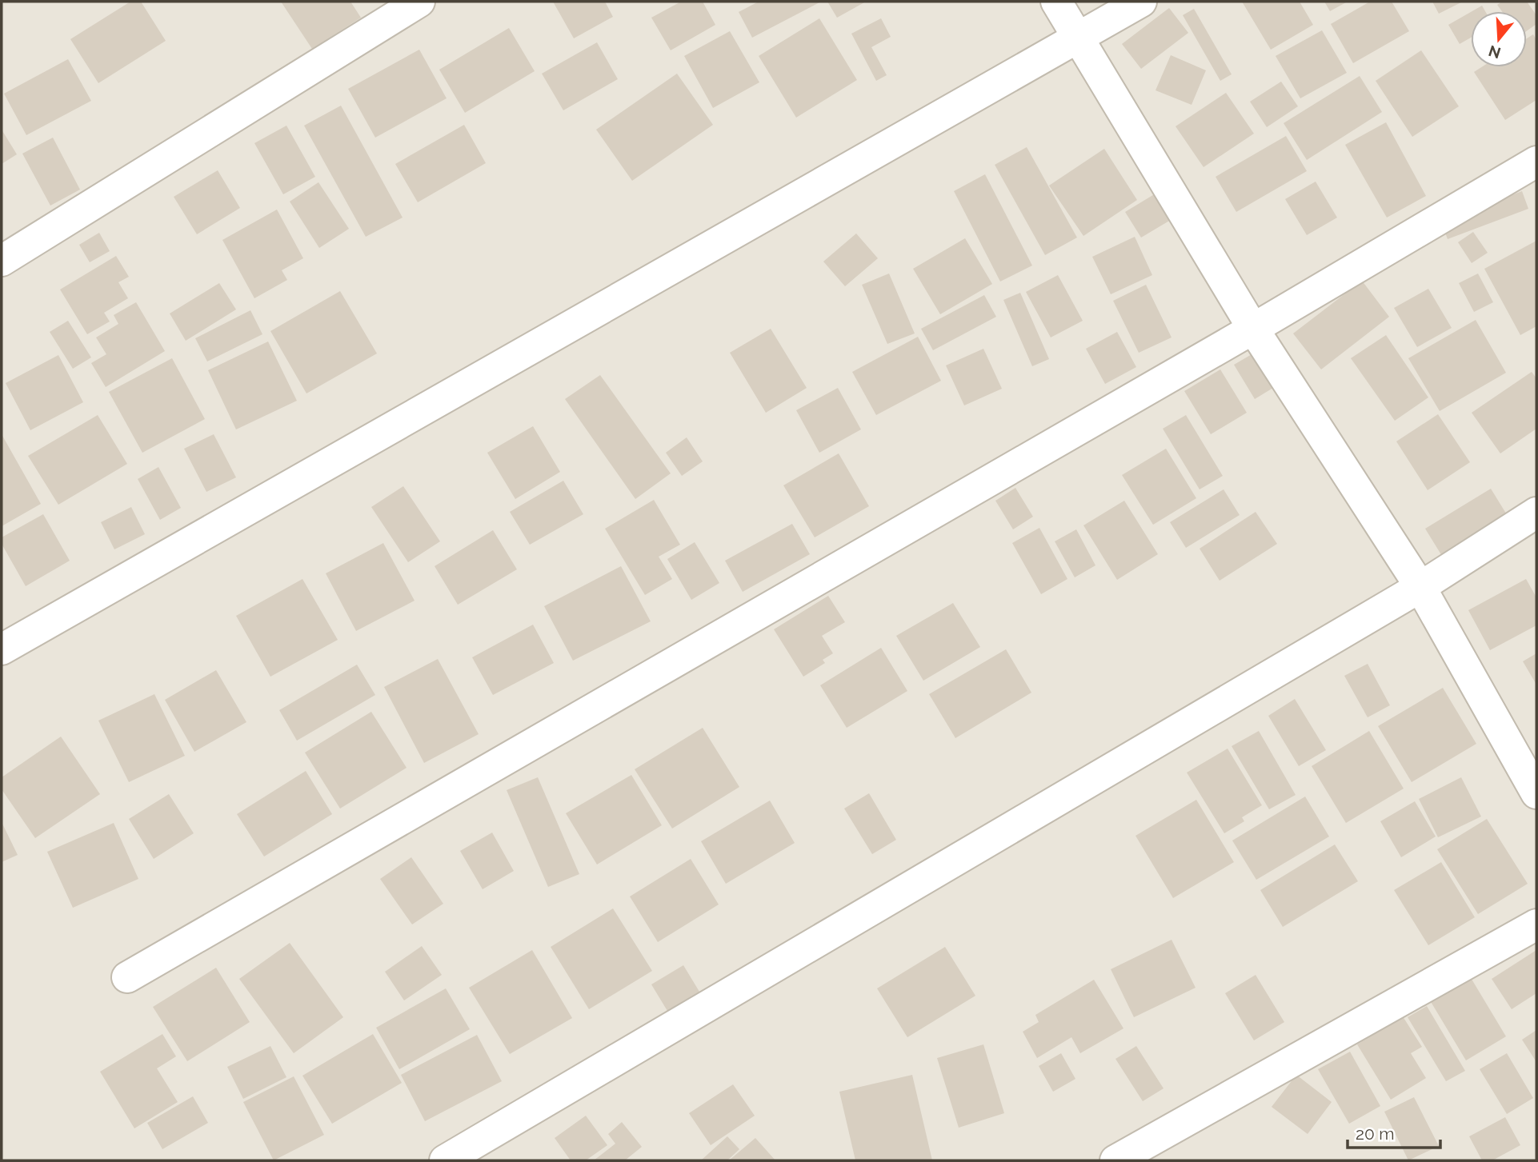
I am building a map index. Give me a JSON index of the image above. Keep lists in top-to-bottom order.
{
  "scale_bar": "20 m",
  "north": "bottom"
}
